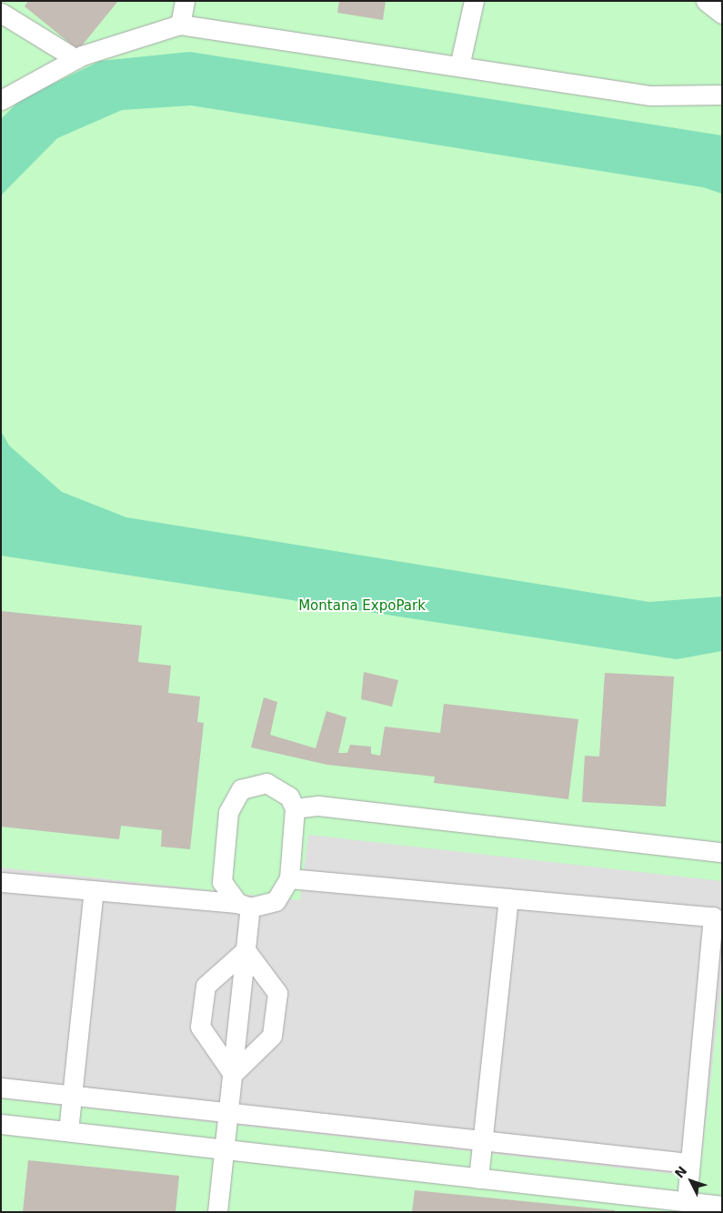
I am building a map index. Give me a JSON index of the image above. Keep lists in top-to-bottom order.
{
  "parks": ["Montana ExpoPark"],
  "north": "top left"
}
